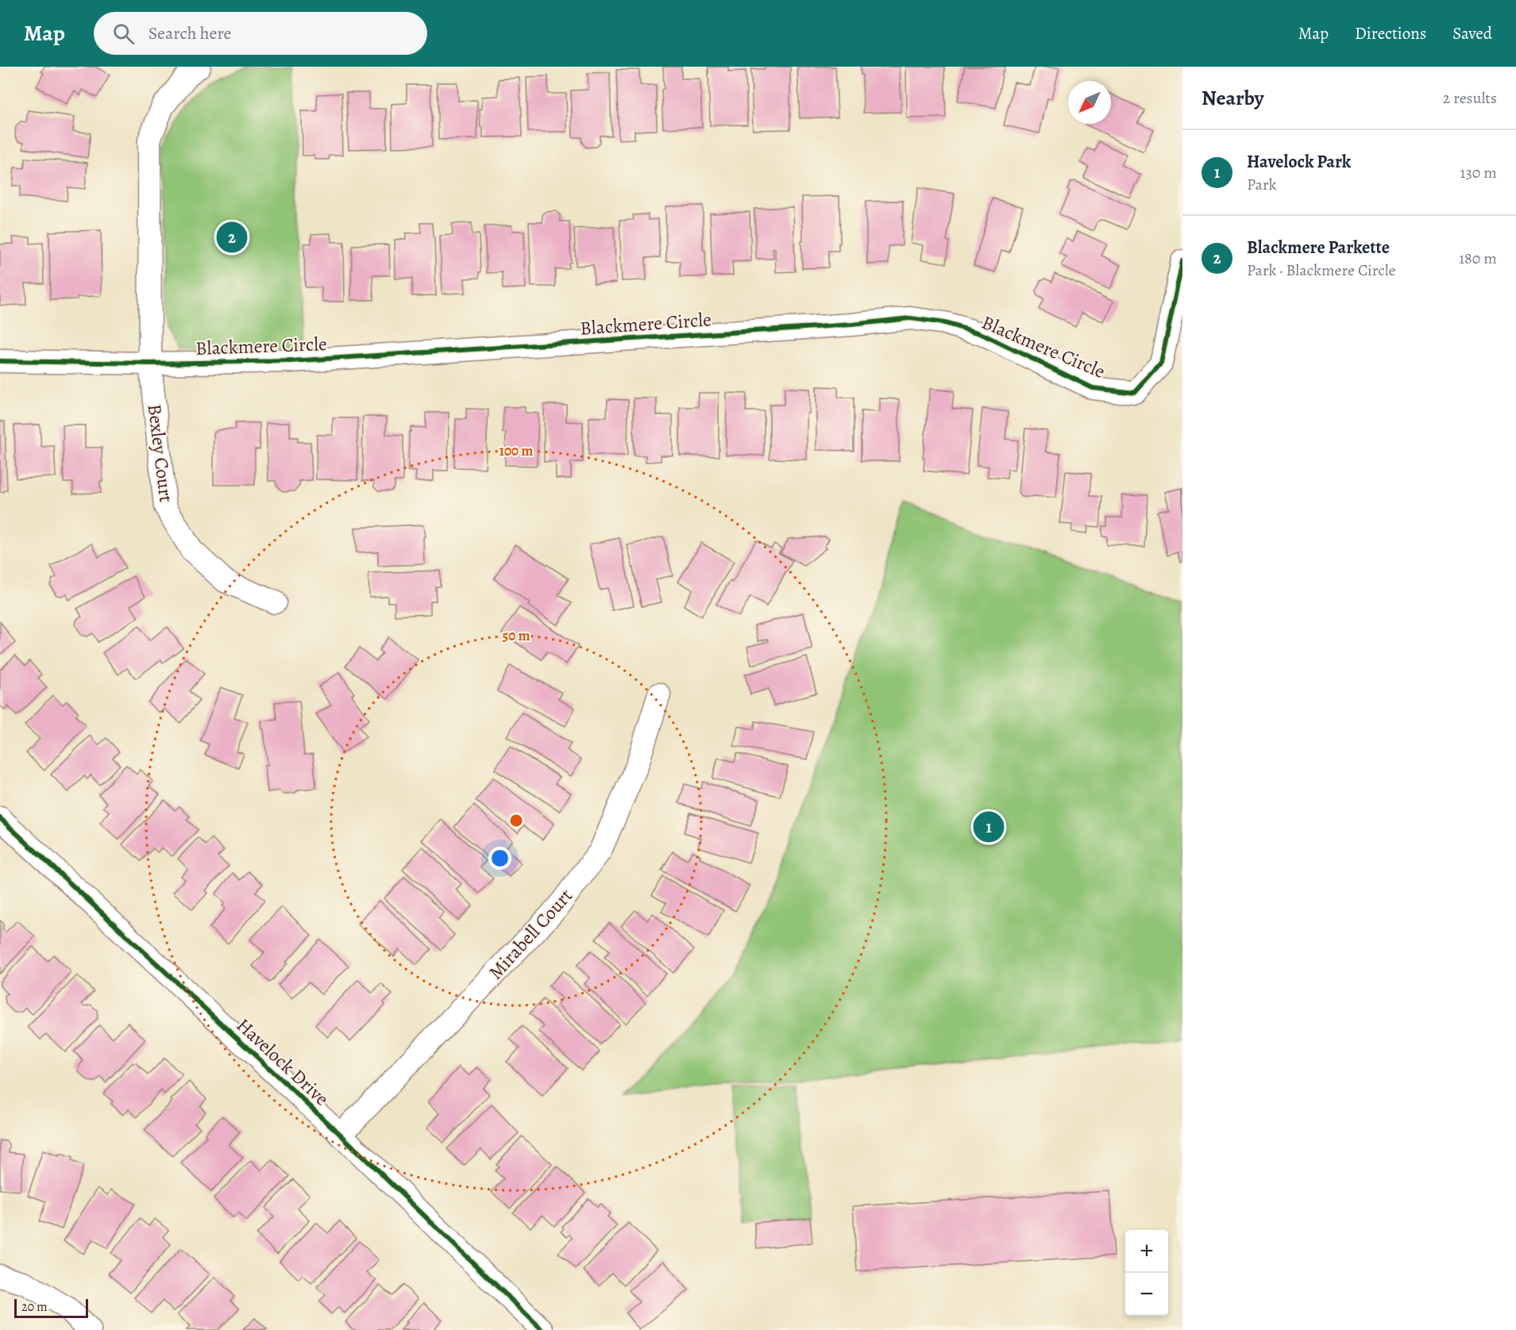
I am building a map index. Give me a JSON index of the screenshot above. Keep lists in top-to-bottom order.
{
  "streets": {
    "street": [
      "Blackmere Circle",
      "Bexley Court",
      "Mirabell Court",
      "Havelock Drive"
    ]
  },
  "crossings": [
    ["Blackmere Circle", "Bexley Court"],
    ["Mirabell Court", "Havelock Drive"]
  ],
  "scale_bar": "20 m",
  "north": "bottom left",
  "page": {
    "header": "Map",
    "search": "Search here",
    "nav": ["Map", "Directions", "Saved"],
    "heading": ["Nearby", "2 results"],
    "list": [
      {
        "mark": "1",
        "name": "Havelock Park",
        "note": "Park",
        "value": "130 m"
      },
      {
        "mark": "2",
        "name": "Blackmere Parkette",
        "note": "Park · Blackmere Circle",
        "value": "180 m"
      }
    ],
    "pins": ["2", "1"],
    "map_buttons": ["+", "−"],
    "scale": "20 m"
  },
  "rings": ["100 m", "50 m"]
}
